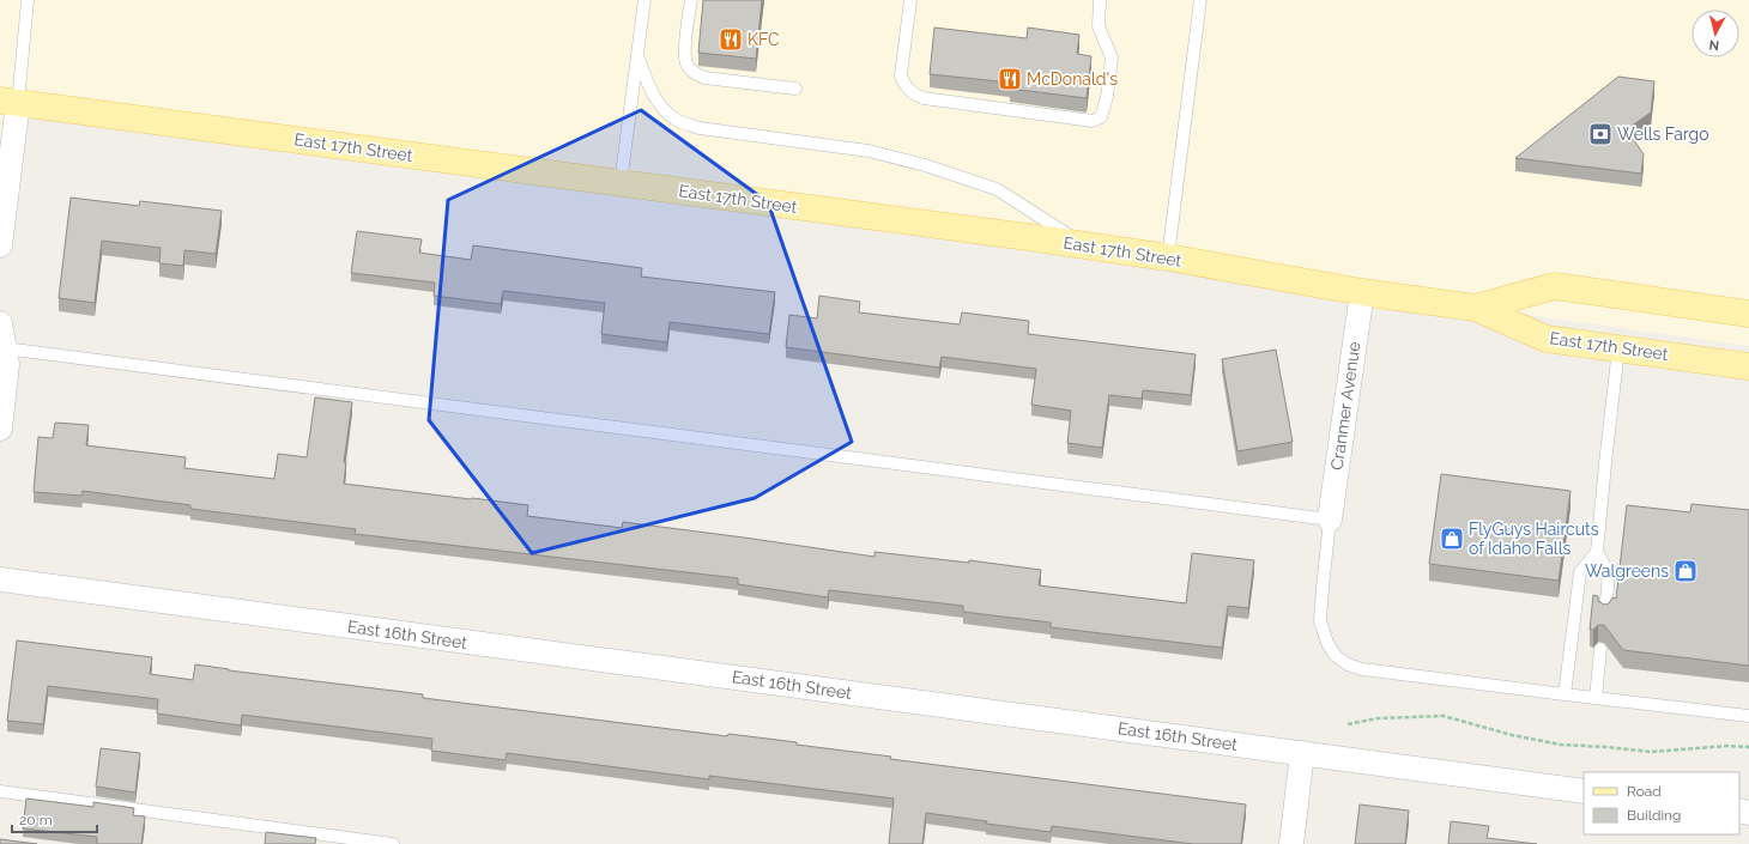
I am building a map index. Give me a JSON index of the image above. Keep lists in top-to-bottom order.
{
  "streets": {
    "main road": ["East 17th Street"],
    "street": ["Cranmer Avenue", "East 16th Street"]
  },
  "crossings": [
    ["East 17th Street", "Cranmer Avenue"]
  ],
  "places": {
    "restaurant": ["KFC", "McDonald's"],
    "bank": ["Wells Fargo"],
    "shop": ["FlyGuys Haircuts of Idaho Falls", "Walgreens"]
  },
  "legend": ["Road", "Building"],
  "scale_bar": "20 m",
  "north": "bottom"
}
